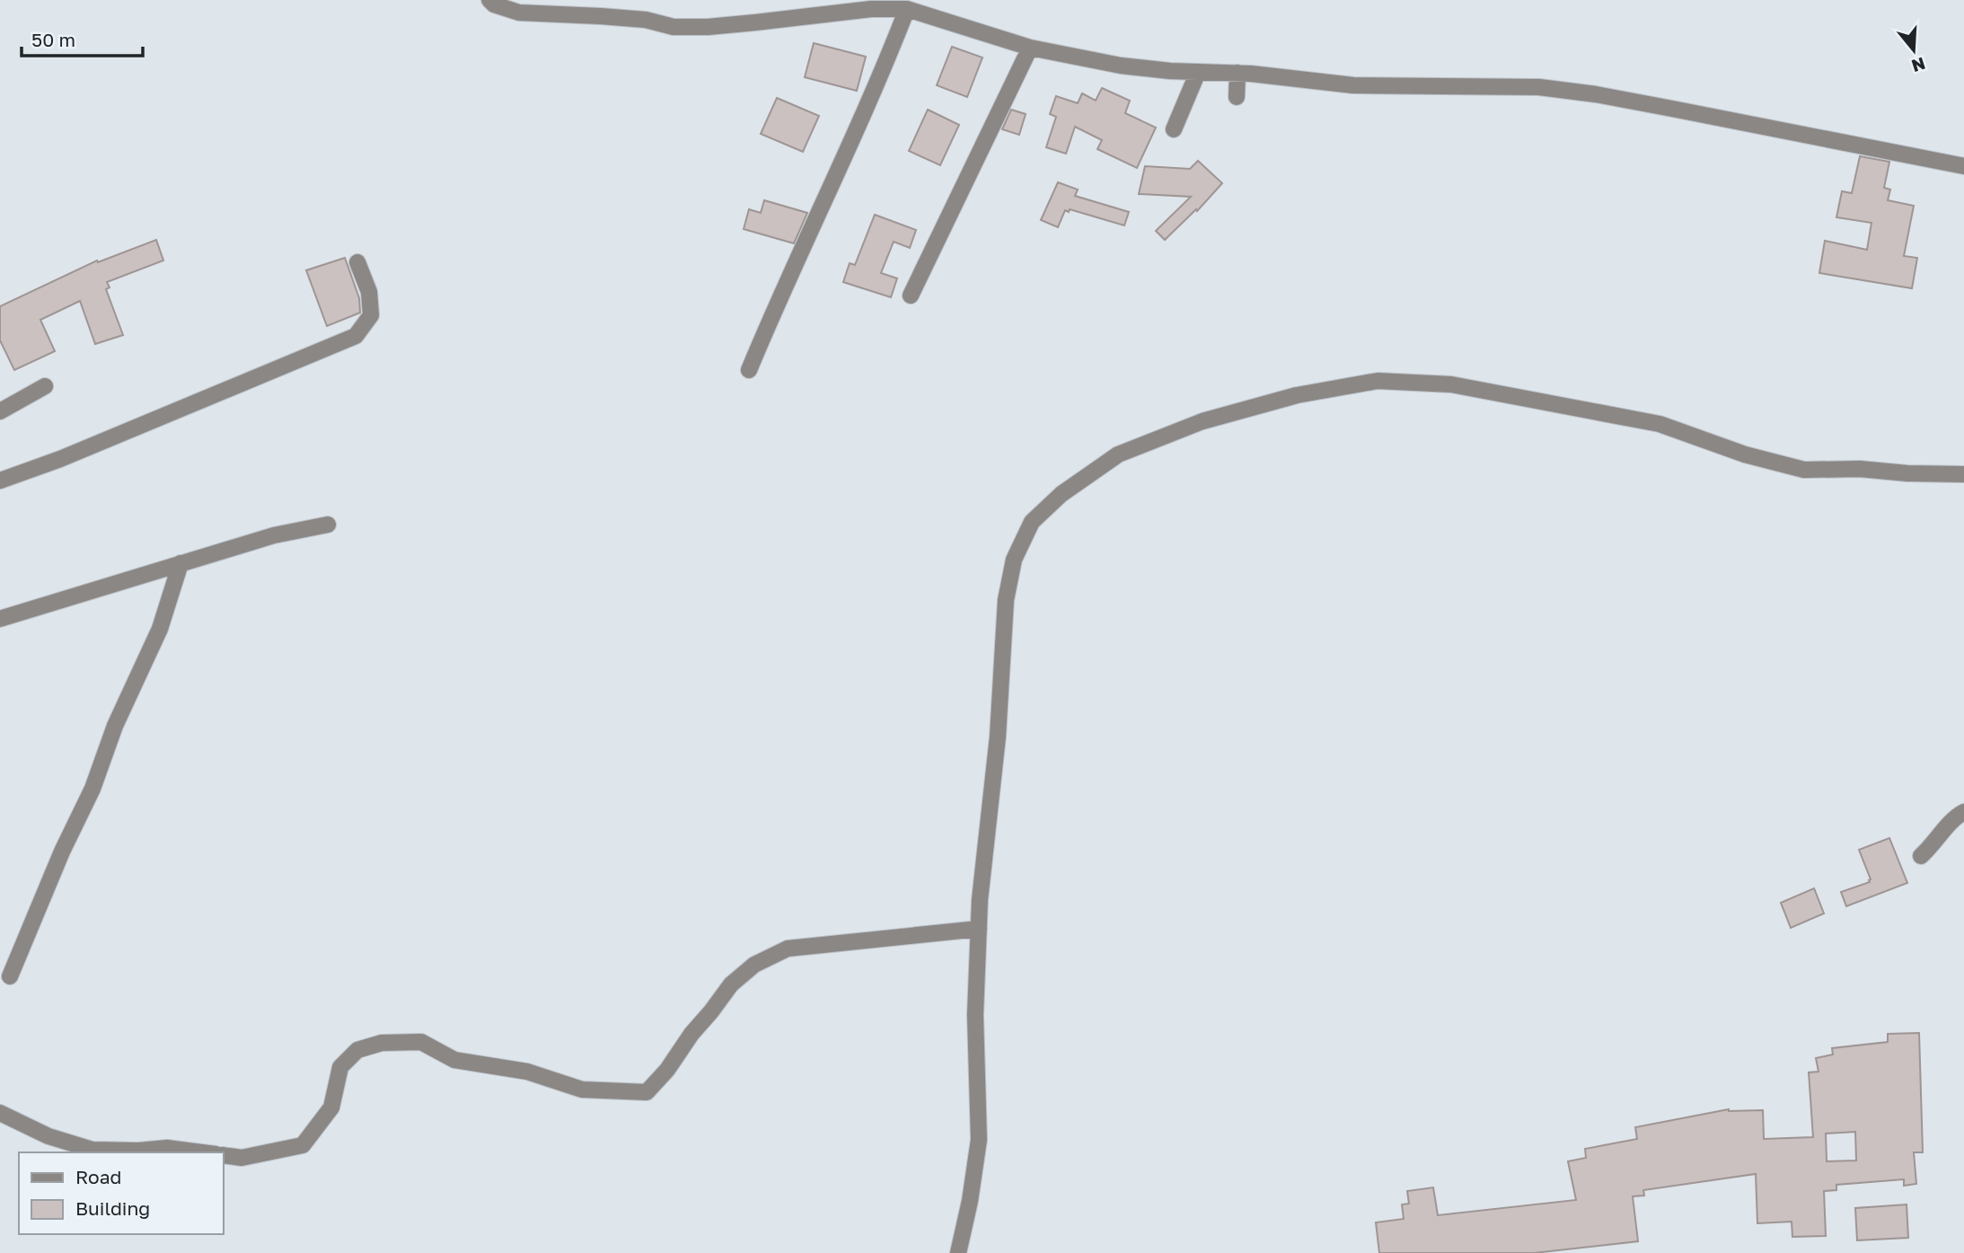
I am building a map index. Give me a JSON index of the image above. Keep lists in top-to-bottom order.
{
  "legend": ["Road", "Building"],
  "scale_bar": "50 m",
  "north": "bottom"
}
